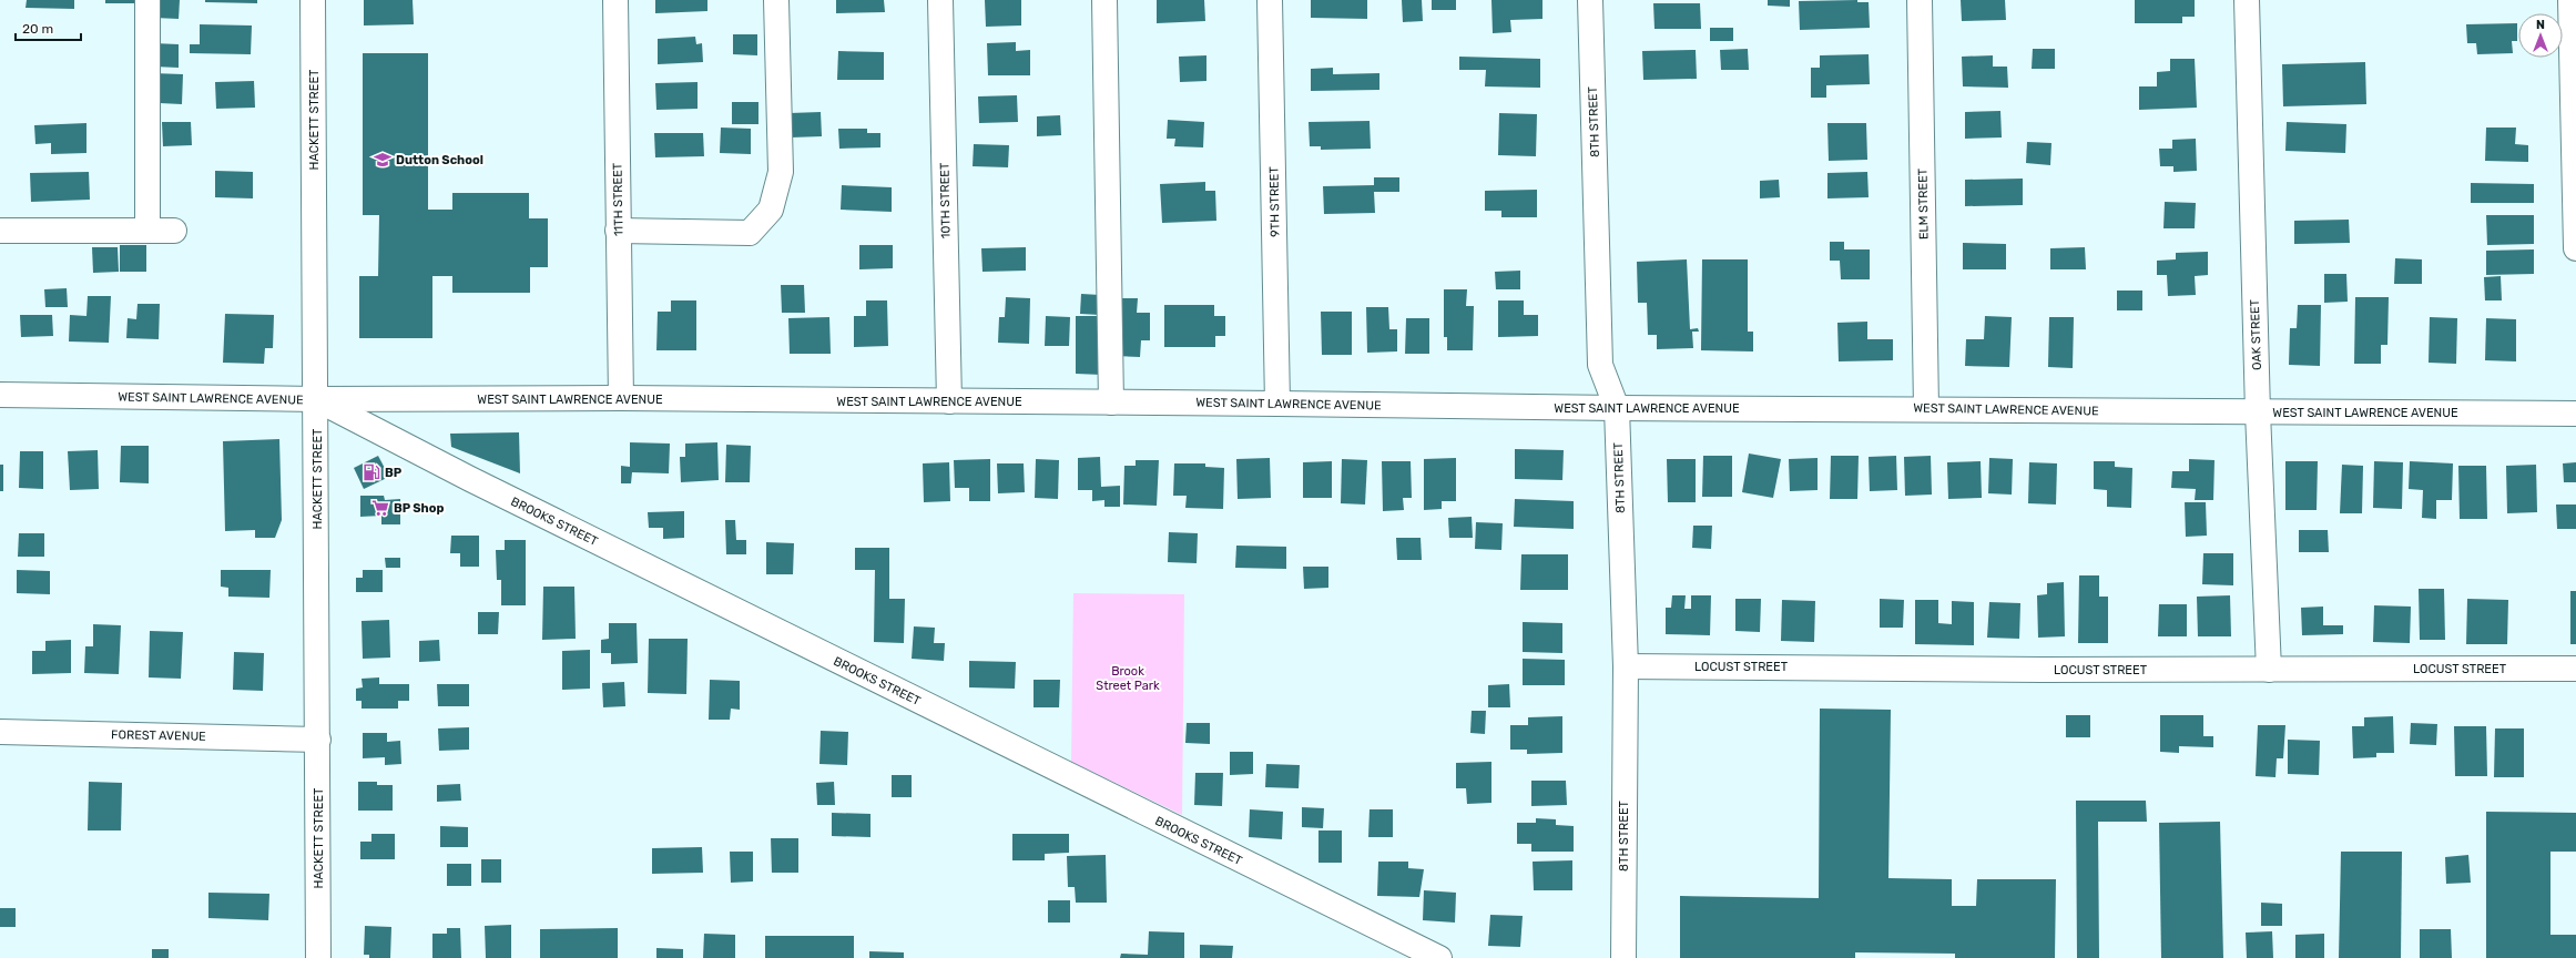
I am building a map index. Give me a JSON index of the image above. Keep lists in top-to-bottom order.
{
  "streets": {
    "street": [
      "HACKETT STREET",
      "8TH STREET",
      "11TH STREET",
      "10TH STREET",
      "9TH STREET",
      "ELM STREET",
      "OAK STREET",
      "WEST SAINT LAWRENCE AVENUE",
      "BROOKS STREET",
      "LOCUST STREET",
      "FOREST AVENUE"
    ]
  },
  "crossings": [
    ["HACKETT STREET", "WEST SAINT LAWRENCE AVENUE"],
    ["HACKETT STREET", "BROOKS STREET"],
    ["HACKETT STREET", "FOREST AVENUE"],
    ["8TH STREET", "WEST SAINT LAWRENCE AVENUE"],
    ["8TH STREET", "LOCUST STREET"],
    ["11TH STREET", "WEST SAINT LAWRENCE AVENUE"],
    ["10TH STREET", "WEST SAINT LAWRENCE AVENUE"],
    ["9TH STREET", "WEST SAINT LAWRENCE AVENUE"],
    ["ELM STREET", "WEST SAINT LAWRENCE AVENUE"],
    ["OAK STREET", "WEST SAINT LAWRENCE AVENUE"],
    ["OAK STREET", "LOCUST STREET"],
    ["WEST SAINT LAWRENCE AVENUE", "BROOKS STREET"]
  ],
  "parks": ["Brook Street Park"],
  "places": {
    "school or university": ["Dutton School"],
    "fuel station": ["BP"],
    "supermarket": ["BP Shop"]
  },
  "scale_bar": "20 m",
  "north": "top"
}
